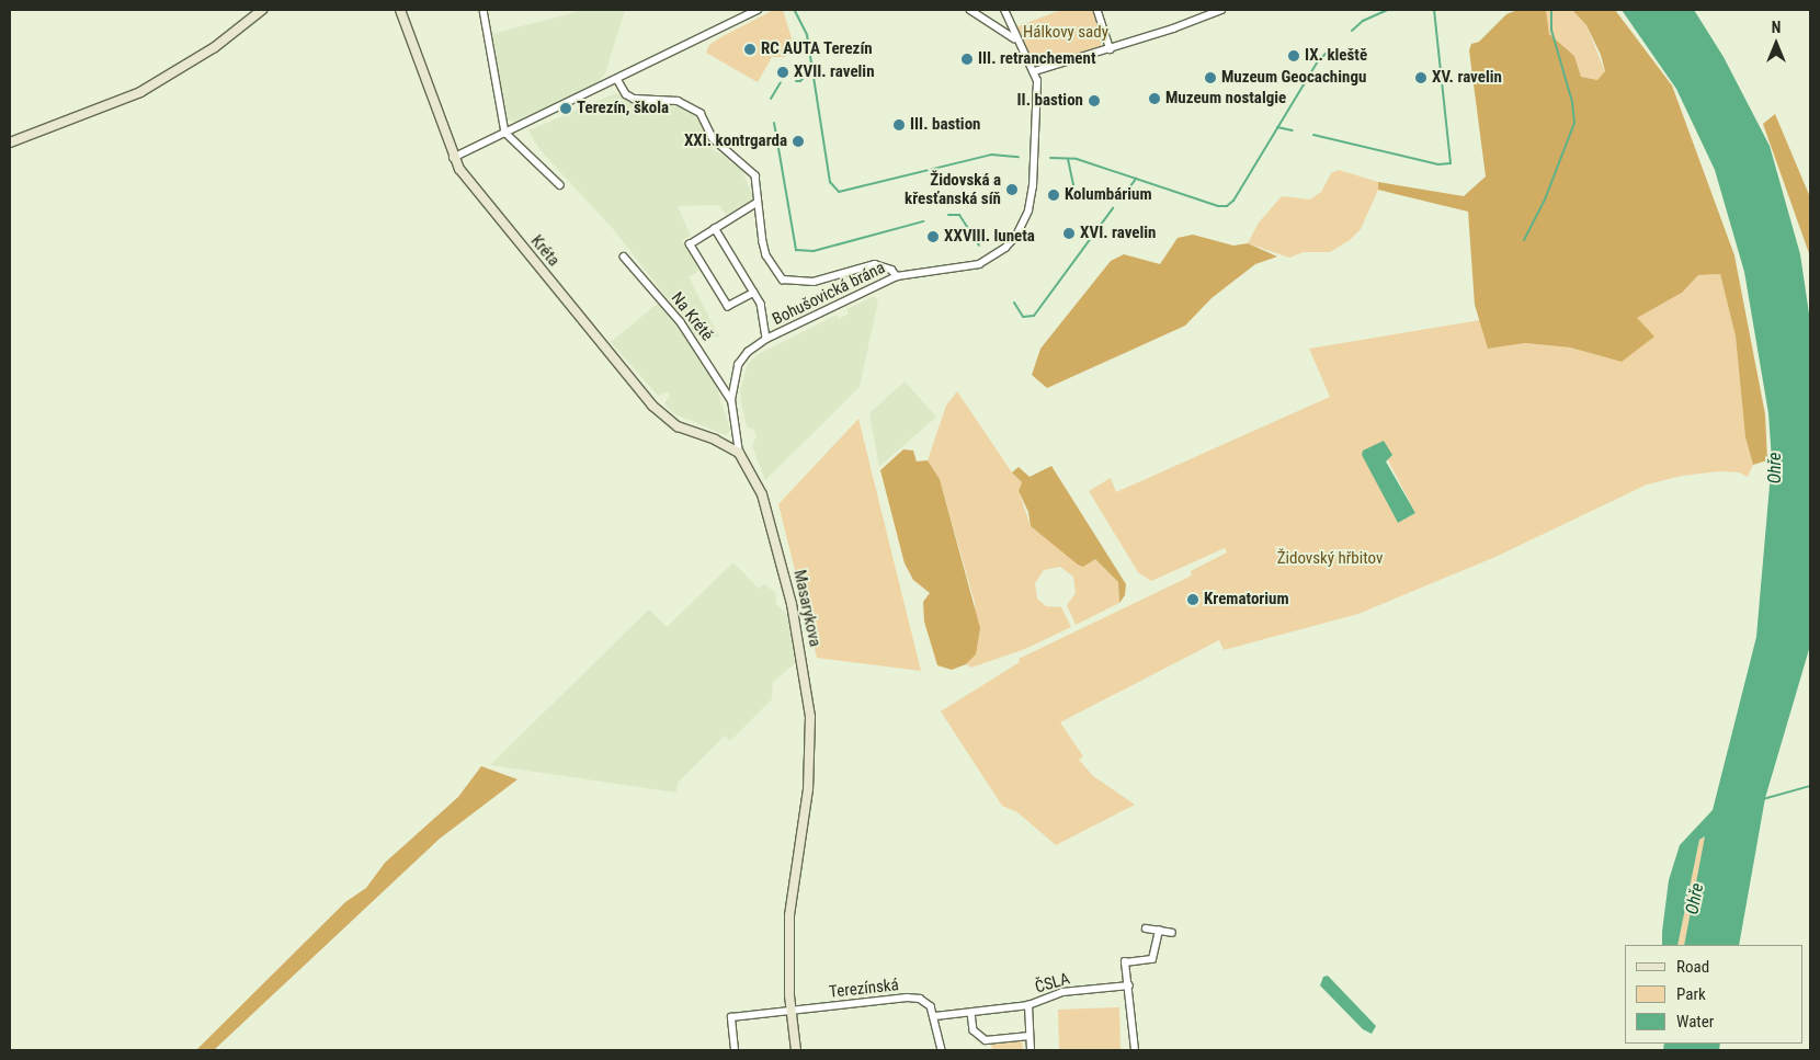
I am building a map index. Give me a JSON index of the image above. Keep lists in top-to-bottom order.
{
  "streets": {
    "street": [
      "Kréta",
      "Bohušovická brána",
      "Na Krétě",
      "Masarykova",
      "ČSLA",
      "Terezínská"
    ]
  },
  "crossings": [
    ["Kréta", "Bohušovická brána"],
    ["Kréta", "Masarykova"],
    ["Bohušovická brána", "Na Krétě"],
    ["Bohušovická brána", "Masarykova"],
    ["Masarykova", "Terezínská"]
  ],
  "water": ["Ohře"],
  "parks": ["Hálkovy sady", "Židovský hřbitov"],
  "places": [
    "RC AUTA Terezín",
    "IX. kleště",
    "III. retranchement",
    "XVII. ravelin",
    "Muzeum Geocachingu",
    "XV. ravelin",
    "Muzeum nostalgie",
    "II. bastion",
    "Terezín, škola",
    "III. bastion",
    "XXI. kontrgarda",
    "Židovská a křesťanská síň",
    "Kolumbárium",
    "XVI. ravelin",
    "XXVIII. luneta",
    "Krematorium"
  ],
  "legend": ["Road", "Park", "Water"],
  "north": "top"
}
